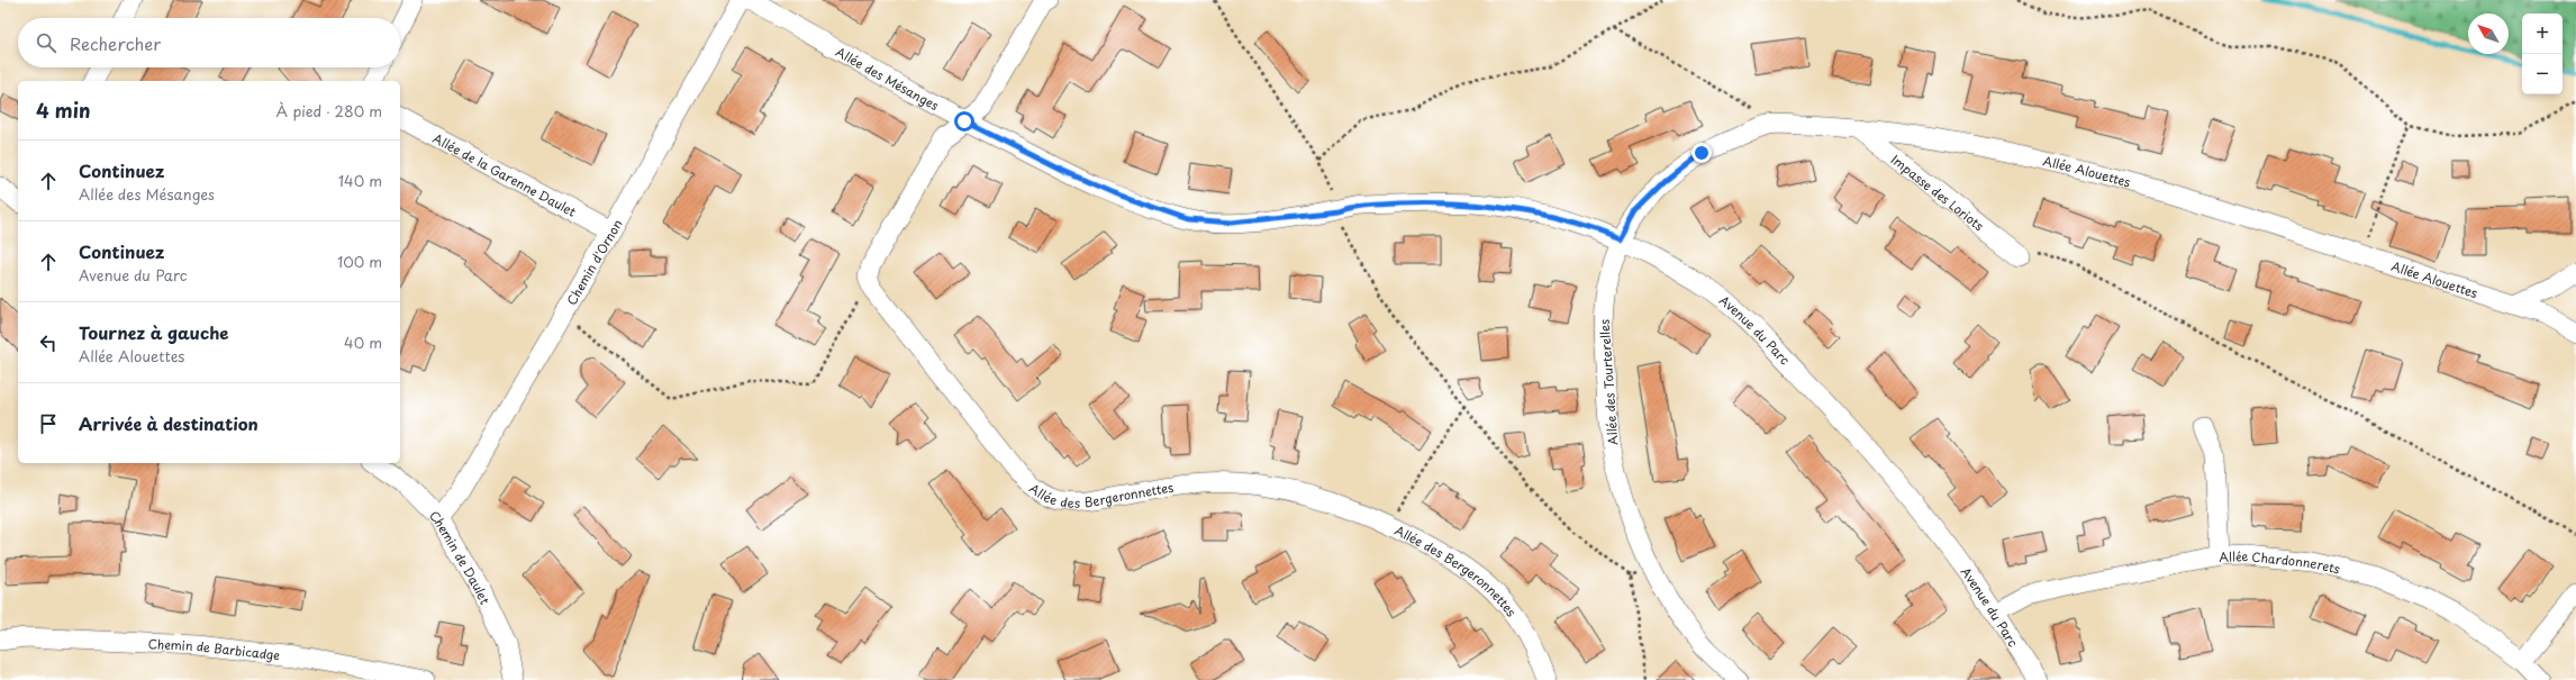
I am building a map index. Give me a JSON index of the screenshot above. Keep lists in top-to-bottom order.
{
  "streets": {
    "street": [
      "Allée des Mésanges",
      "Allée Alouettes",
      "Allée de la Garenne Daulet",
      "Impasse des Loriots",
      "Chemin d'Ornon",
      "Avenue du Parc",
      "Allée des Tourterelles",
      "Allée des Bergeronnettes",
      "Chemin de Daulet",
      "Allée Chardonnerets",
      "Chemin de Barbicadge"
    ]
  },
  "crossings": [
    ["Allée des Mésanges", "Avenue du Parc"],
    ["Allée Alouettes", "Impasse des Loriots"],
    ["Allée Alouettes", "Avenue du Parc"],
    ["Allée Alouettes", "Allée des Tourterelles"],
    ["Allée de la Garenne Daulet", "Chemin d'Ornon"],
    ["Chemin d'Ornon", "Chemin de Daulet"],
    ["Avenue du Parc", "Allée des Tourterelles"],
    ["Avenue du Parc", "Allée Chardonnerets"]
  ],
  "north": "top left",
  "page": {
    "map_buttons": ["+", "−"],
    "search": "Rechercher",
    "heading": ["4 min", "À pied · 280 m"],
    "list": [
      ["Continuez", "Allée des Mésanges", "140 m"],
      ["Continuez", "Avenue du Parc", "100 m"],
      ["Tournez à gauche", "Allée Alouettes", "40 m"],
      "Arrivée à destination"
    ]
  }
}
